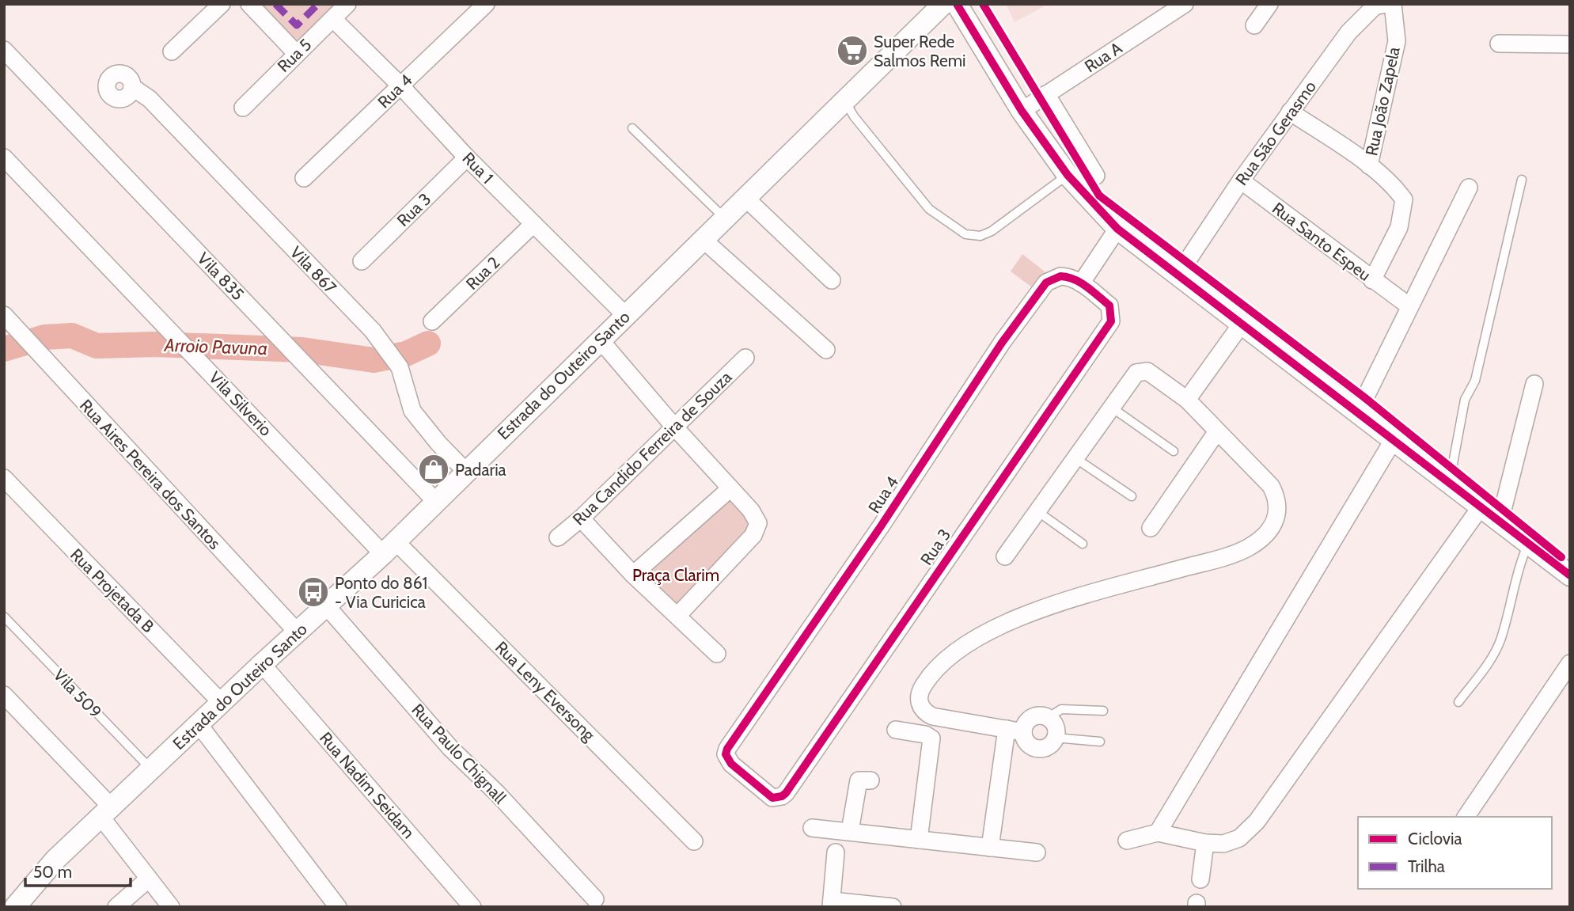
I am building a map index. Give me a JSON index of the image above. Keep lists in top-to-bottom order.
{
  "streets": {
    "street": [
      "Rua 5",
      "Rua A",
      "Rua 4",
      "Rua João Zapela",
      "Rua São Gerasmo",
      "Rua 1",
      "Rua 3",
      "Rua Santo Espeu",
      "Vila 867",
      "Rua 2",
      "Vila 835",
      "Estrada do Outeiro Santo",
      "Vila Silverio",
      "Rua Candido Ferreira de Souza",
      "Rua Aires Pereira dos Santos",
      "Rua Projetada B",
      "Rua Leny Eversong",
      "Rua Paulo Chignall",
      "Rua Nadim Seidam"
    ],
    "lane": ["Vila 509"]
  },
  "crossings": [
    ["Rua 5", "Rua 1"],
    ["Rua 4", "Rua 1"],
    ["Rua 4", "Rua 3"],
    ["Rua São Gerasmo", "Rua Santo Espeu"],
    ["Rua 1", "Rua 3"],
    ["Rua 1", "Rua 2"],
    ["Rua 1", "Estrada do Outeiro Santo"],
    ["Vila 867", "Estrada do Outeiro Santo"],
    ["Vila 835", "Estrada do Outeiro Santo"],
    ["Estrada do Outeiro Santo", "Vila Silverio"],
    ["Estrada do Outeiro Santo", "Rua Aires Pereira dos Santos"],
    ["Estrada do Outeiro Santo", "Rua Projetada B"],
    ["Estrada do Outeiro Santo", "Rua Leny Eversong"],
    ["Estrada do Outeiro Santo", "Vila 509"],
    ["Estrada do Outeiro Santo", "Rua Paulo Chignall"],
    ["Estrada do Outeiro Santo", "Rua Nadim Seidam"],
    ["Vila Silverio", "Rua Leny Eversong"]
  ],
  "water": ["Arroio Pavuna"],
  "parks": ["Praça Clarim"],
  "places": {
    "supermarket": ["Super Rede Salmos Remi"],
    "shop": ["Padaria"],
    "bus stop": ["Ponto do 861 - Via Curicica"]
  },
  "legend": ["Ciclovia", "Trilha"],
  "scale_bar": "50 m"
}
